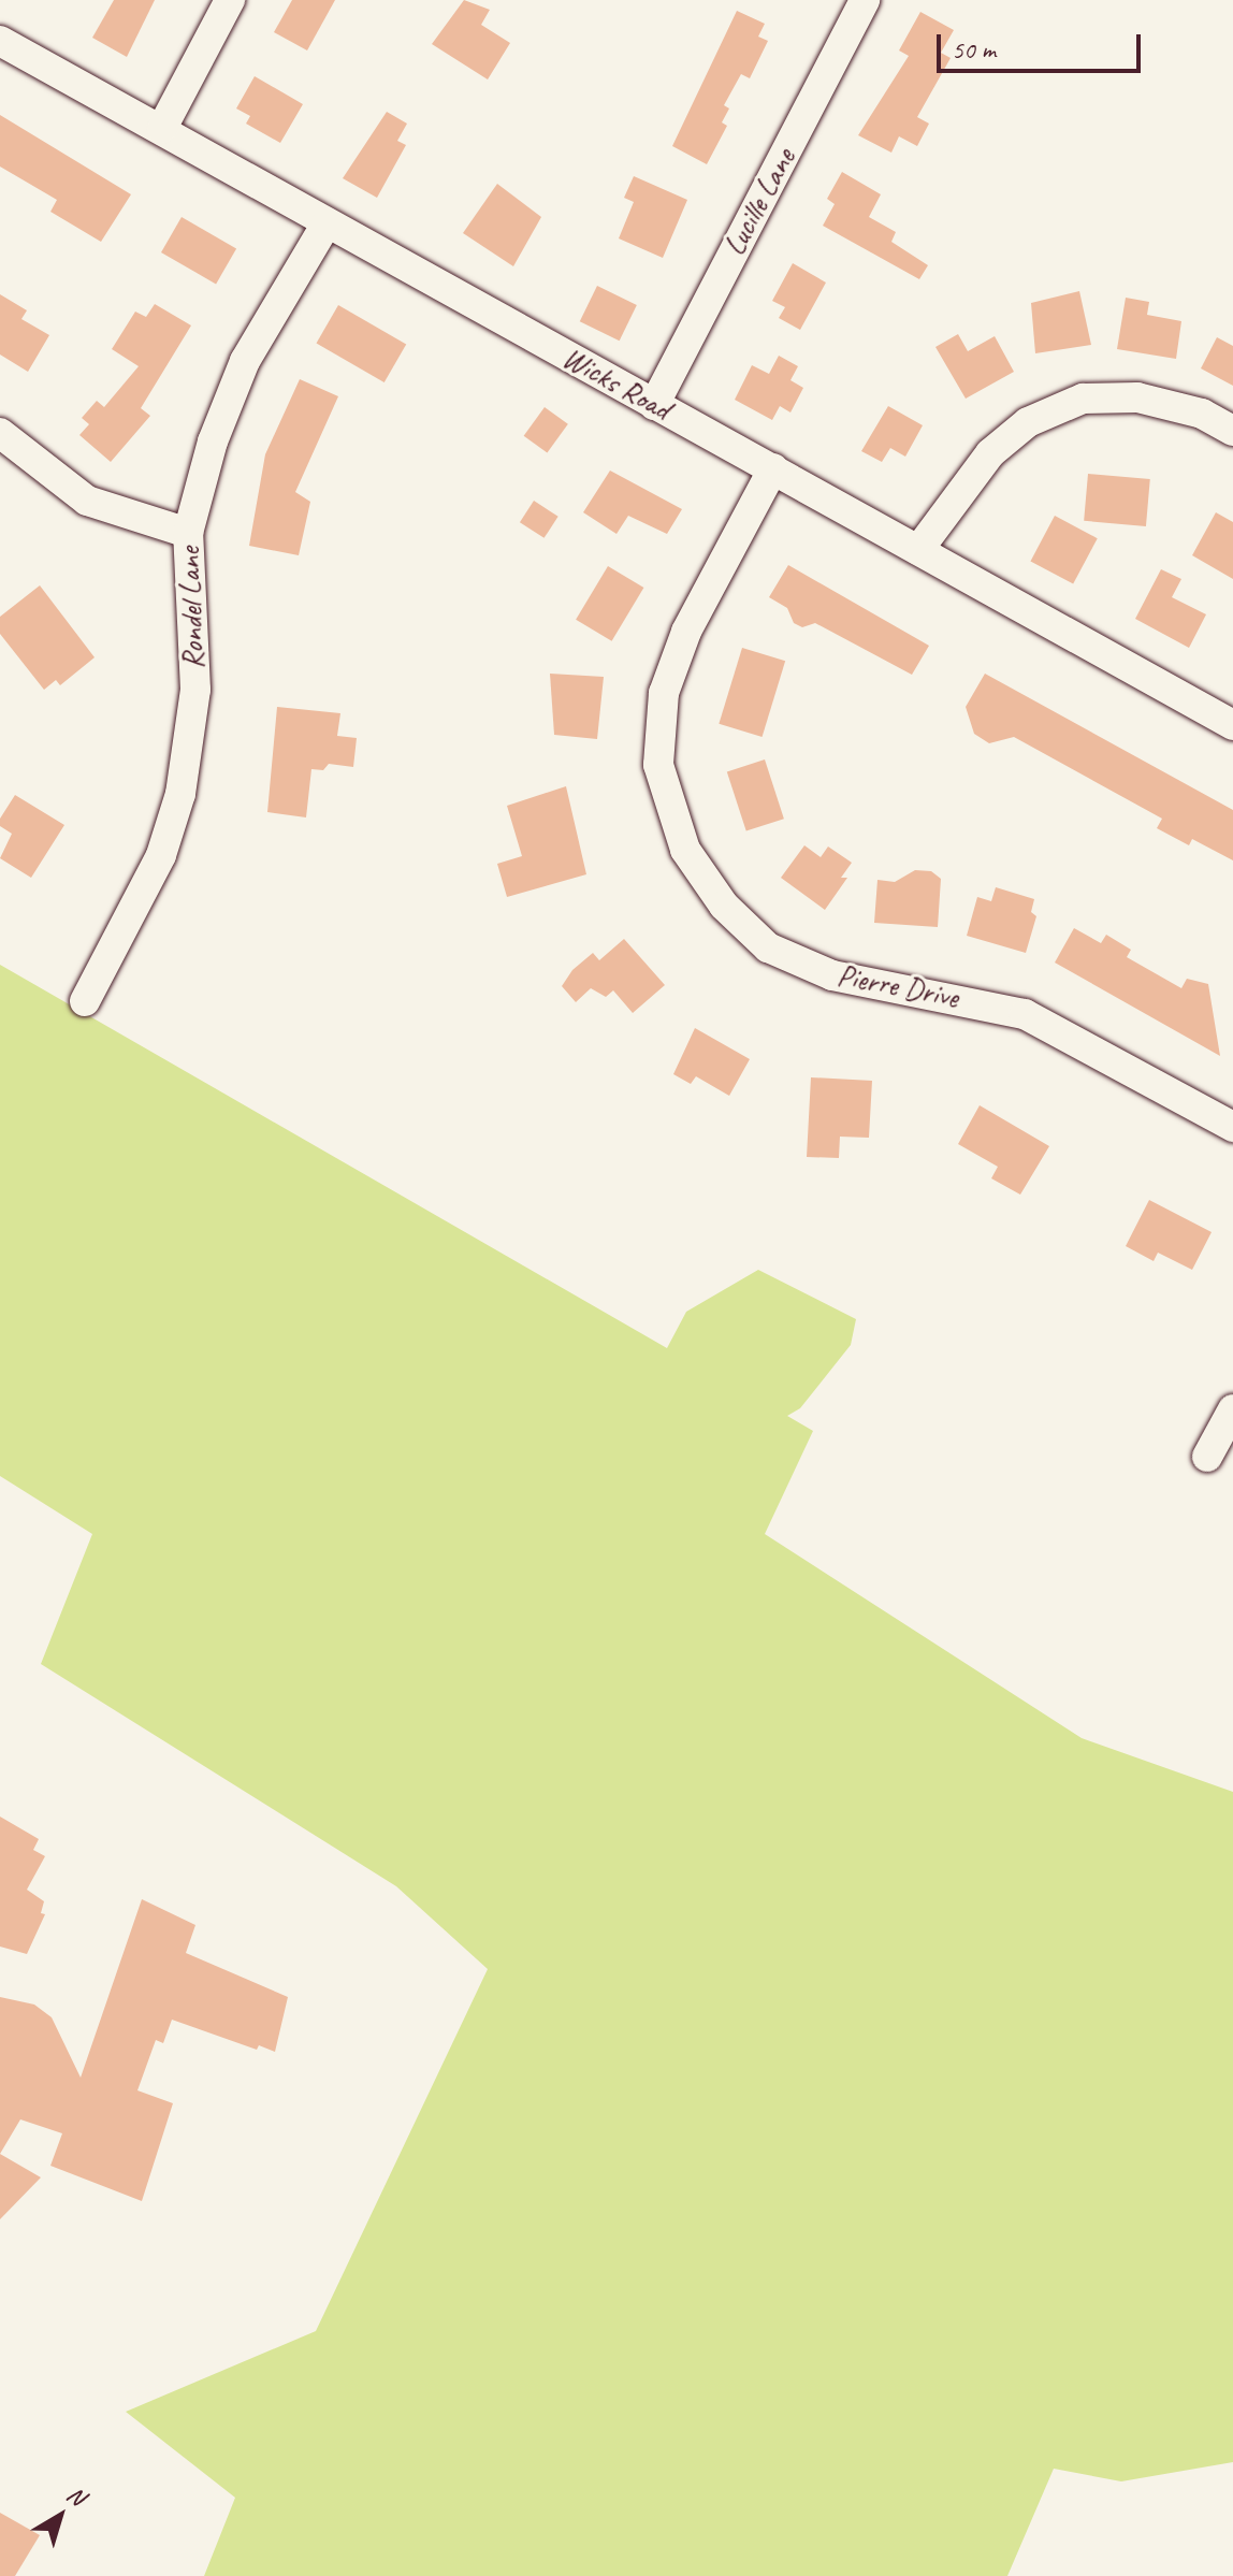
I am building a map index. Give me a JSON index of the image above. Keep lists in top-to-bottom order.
{
  "streets": {
    "street": [
      "Lucille Lane",
      "Wicks Road",
      "Rondel Lane",
      "Pierre Drive"
    ]
  },
  "crossings": [
    ["Lucille Lane", "Wicks Road"],
    ["Wicks Road", "Rondel Lane"],
    ["Wicks Road", "Pierre Drive"]
  ],
  "scale_bar": "50 m",
  "north": "top right"
}
